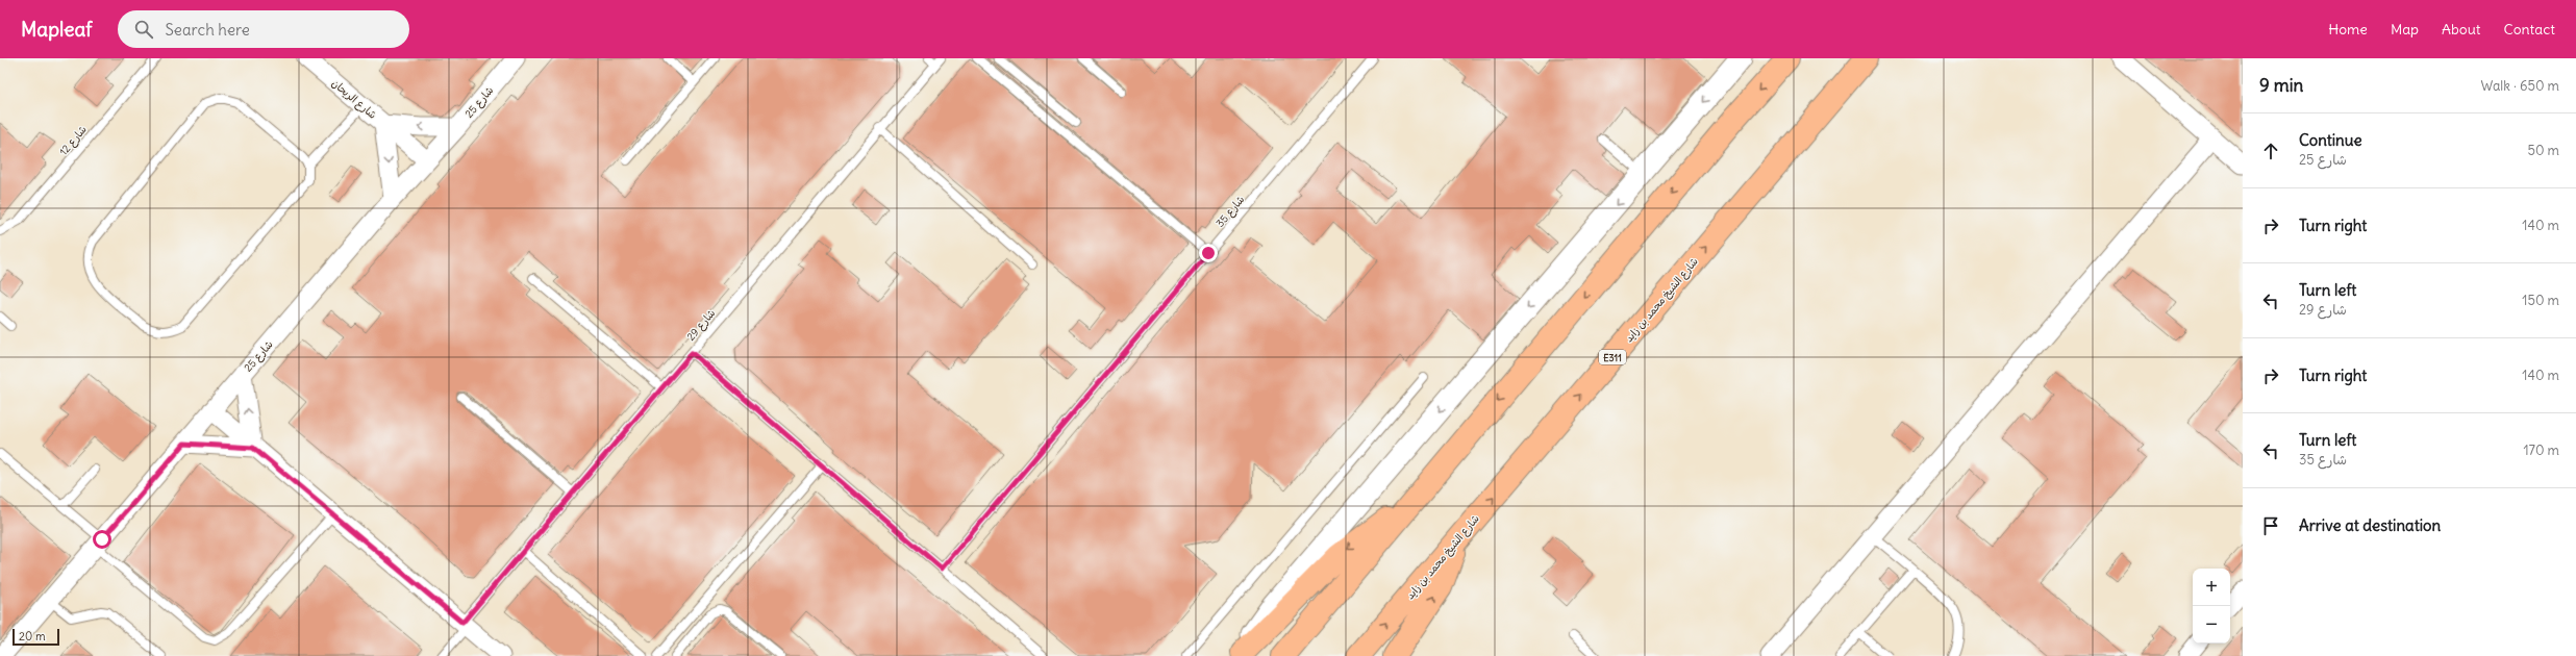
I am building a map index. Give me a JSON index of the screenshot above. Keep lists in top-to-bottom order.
{
  "streets": {
    "highway": ["شارع الشيخ محمد بن زايد", "E311"],
    "street": ["شارع الريحان", "شارع 25"],
    "lane": ["شارع 12", "شارع 35", "شارع 29"]
  },
  "crossings": [
    ["شارع الريحان", "شارع 25"]
  ],
  "scale_bar": "20 m",
  "page": {
    "header": "Mapleaf",
    "search": "Search here",
    "nav": [
      "Home",
      "Map",
      "About",
      "Contact"
    ],
    "heading": ["9 min", "Walk · 650 m"],
    "list": [
      ["Continue", "شارع 25", "50 m"],
      ["Turn right", "140 m"],
      ["Turn left", "شارع 29", "150 m"],
      ["Turn right", "140 m"],
      ["Turn left", "شارع 35", "170 m"],
      "Arrive at destination"
    ],
    "map_buttons": ["+", "−"],
    "scale": "20 m"
  }
}
